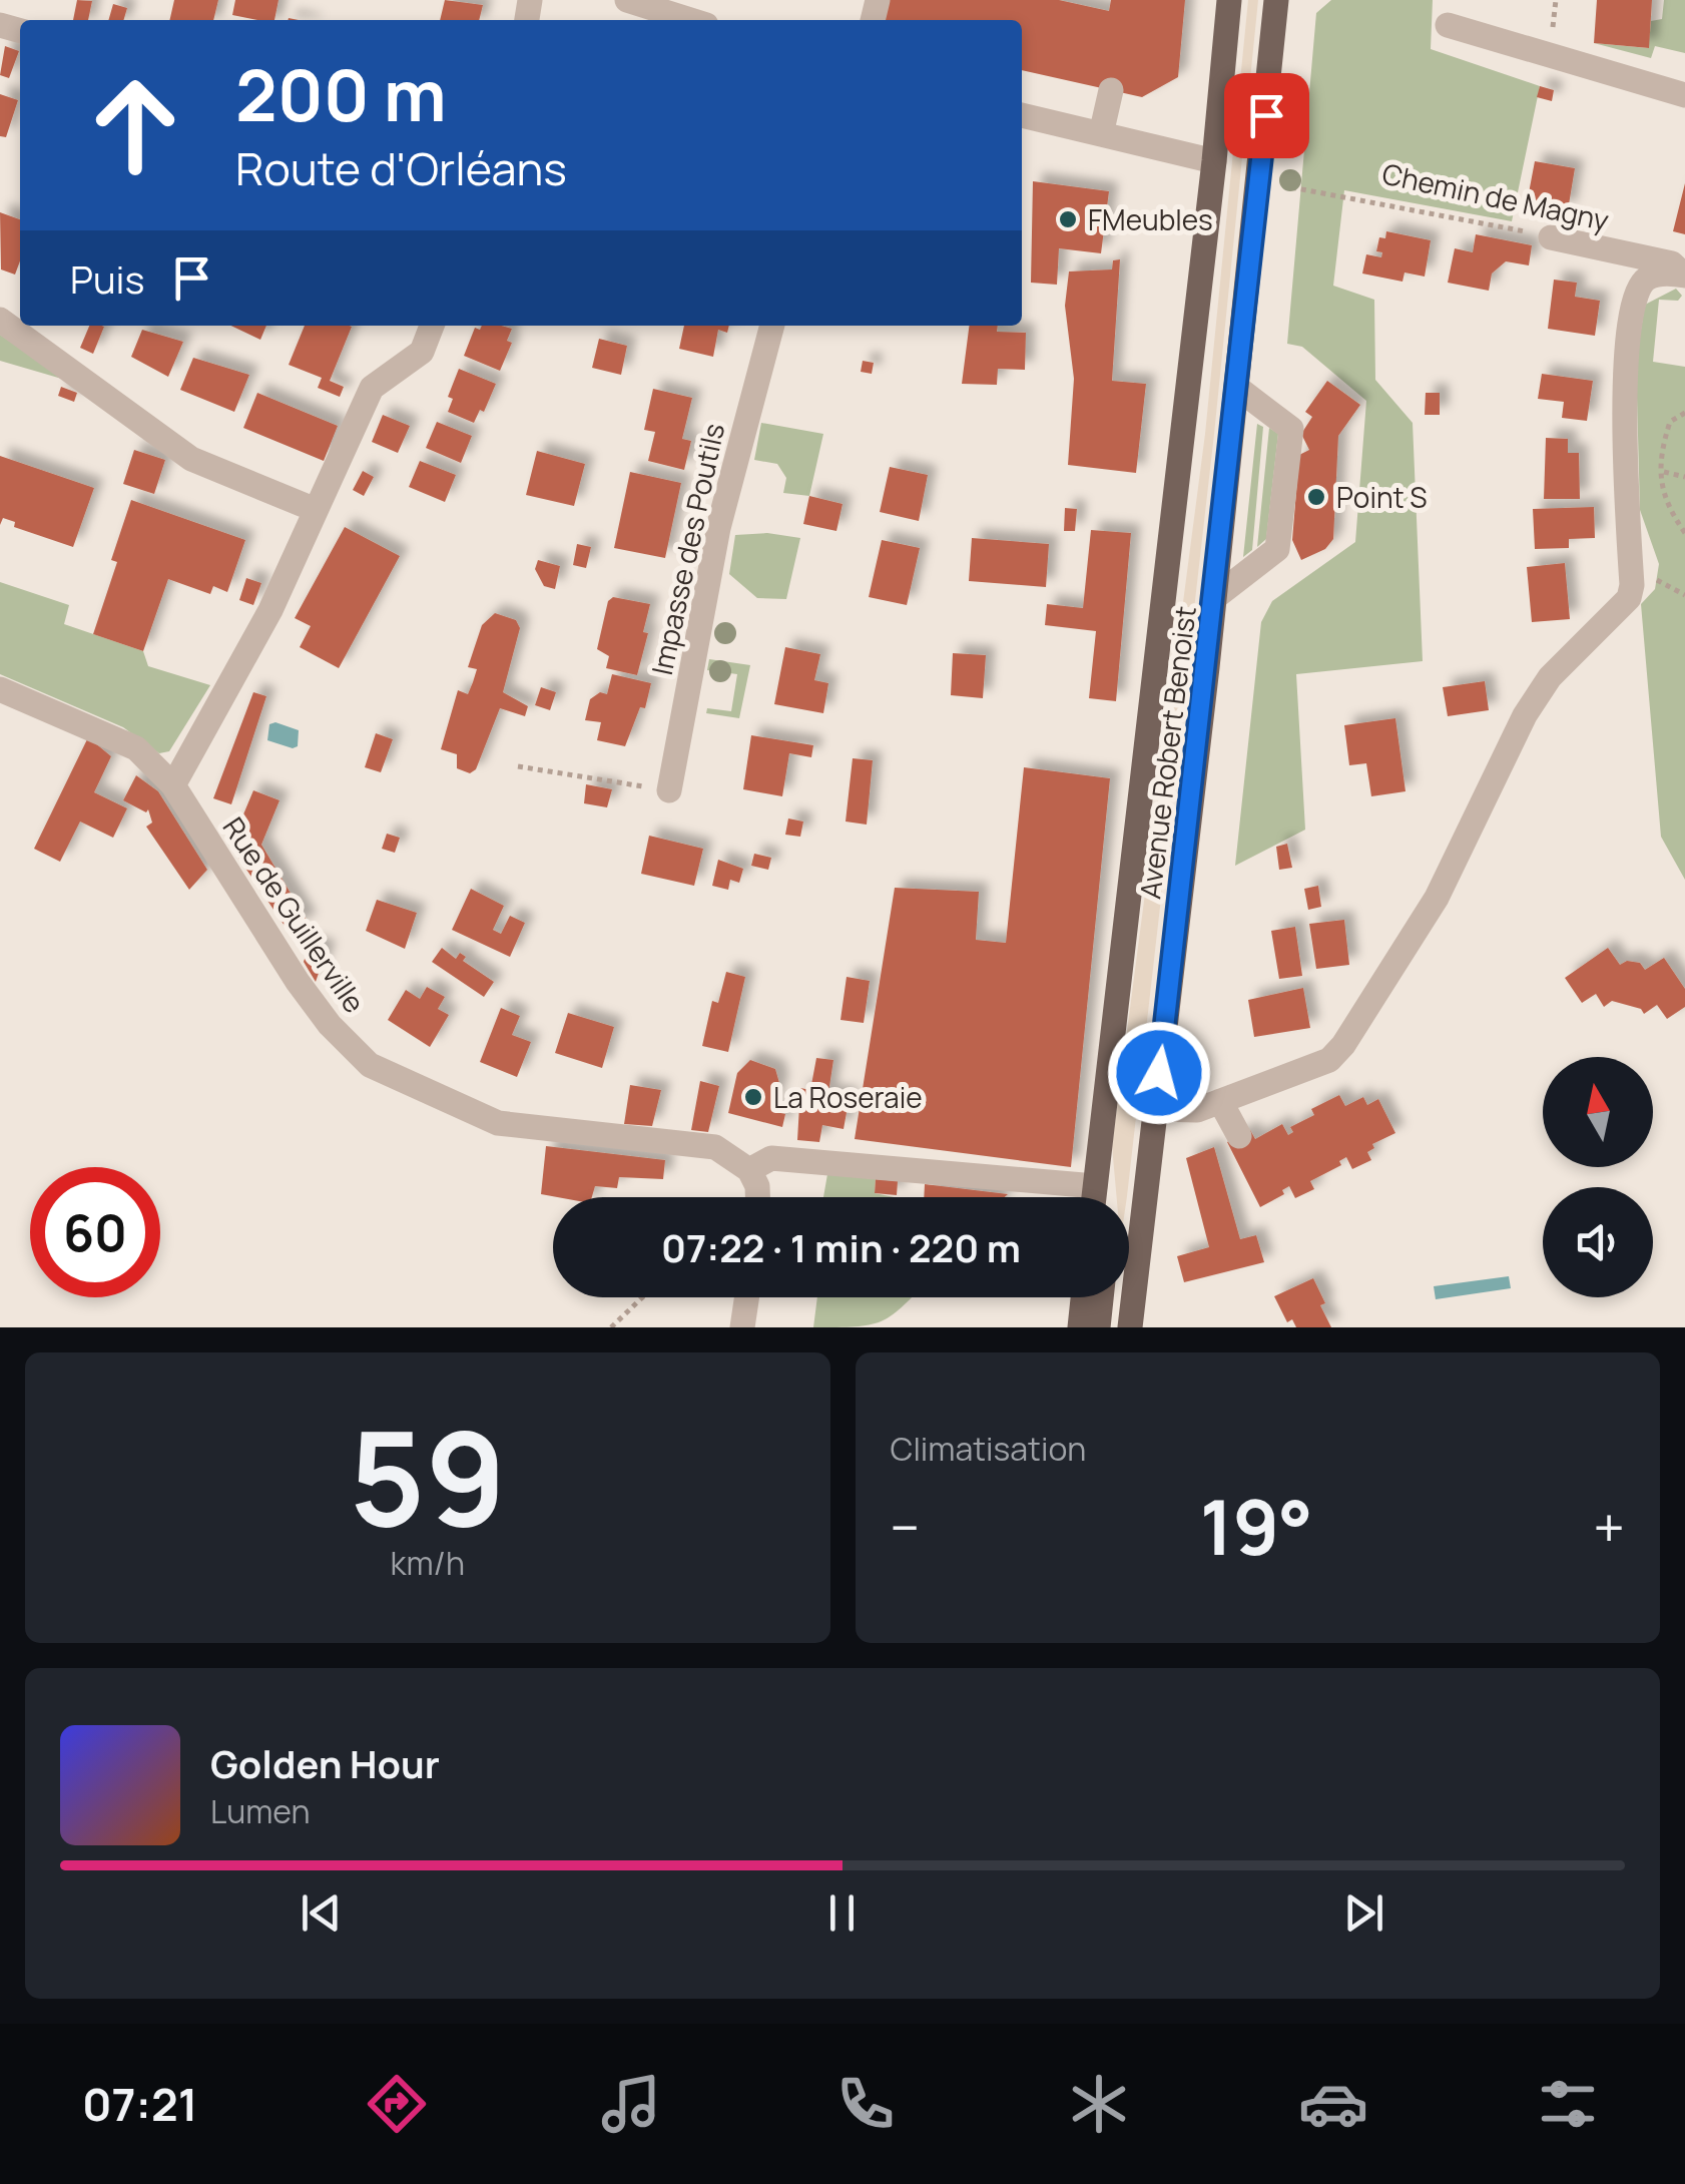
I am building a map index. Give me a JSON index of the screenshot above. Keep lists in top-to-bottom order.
{
  "streets": {
    "main road": ["Avenue Robert Benoist"],
    "street": ["Chemin de Magny", "Impasse des Poutils", "Rue de Guillerville"]
  },
  "places": ["FMeubles", "Point S", "La Roseraie"],
  "north": "top",
  "page": {
    "turn": ["200 m", "Route d'Orléans"],
    "then": "Puis",
    "limit": "60",
    "trip": "07:22 · 1 min · 220 m",
    "tile": [
      ["59", "km/h"],
      "Climatisation"
    ],
    "heat": ["−", "19°", "+"],
    "song": ["Golden Hour", "Lumen"],
    "tabs": "07:21"
  }
}
